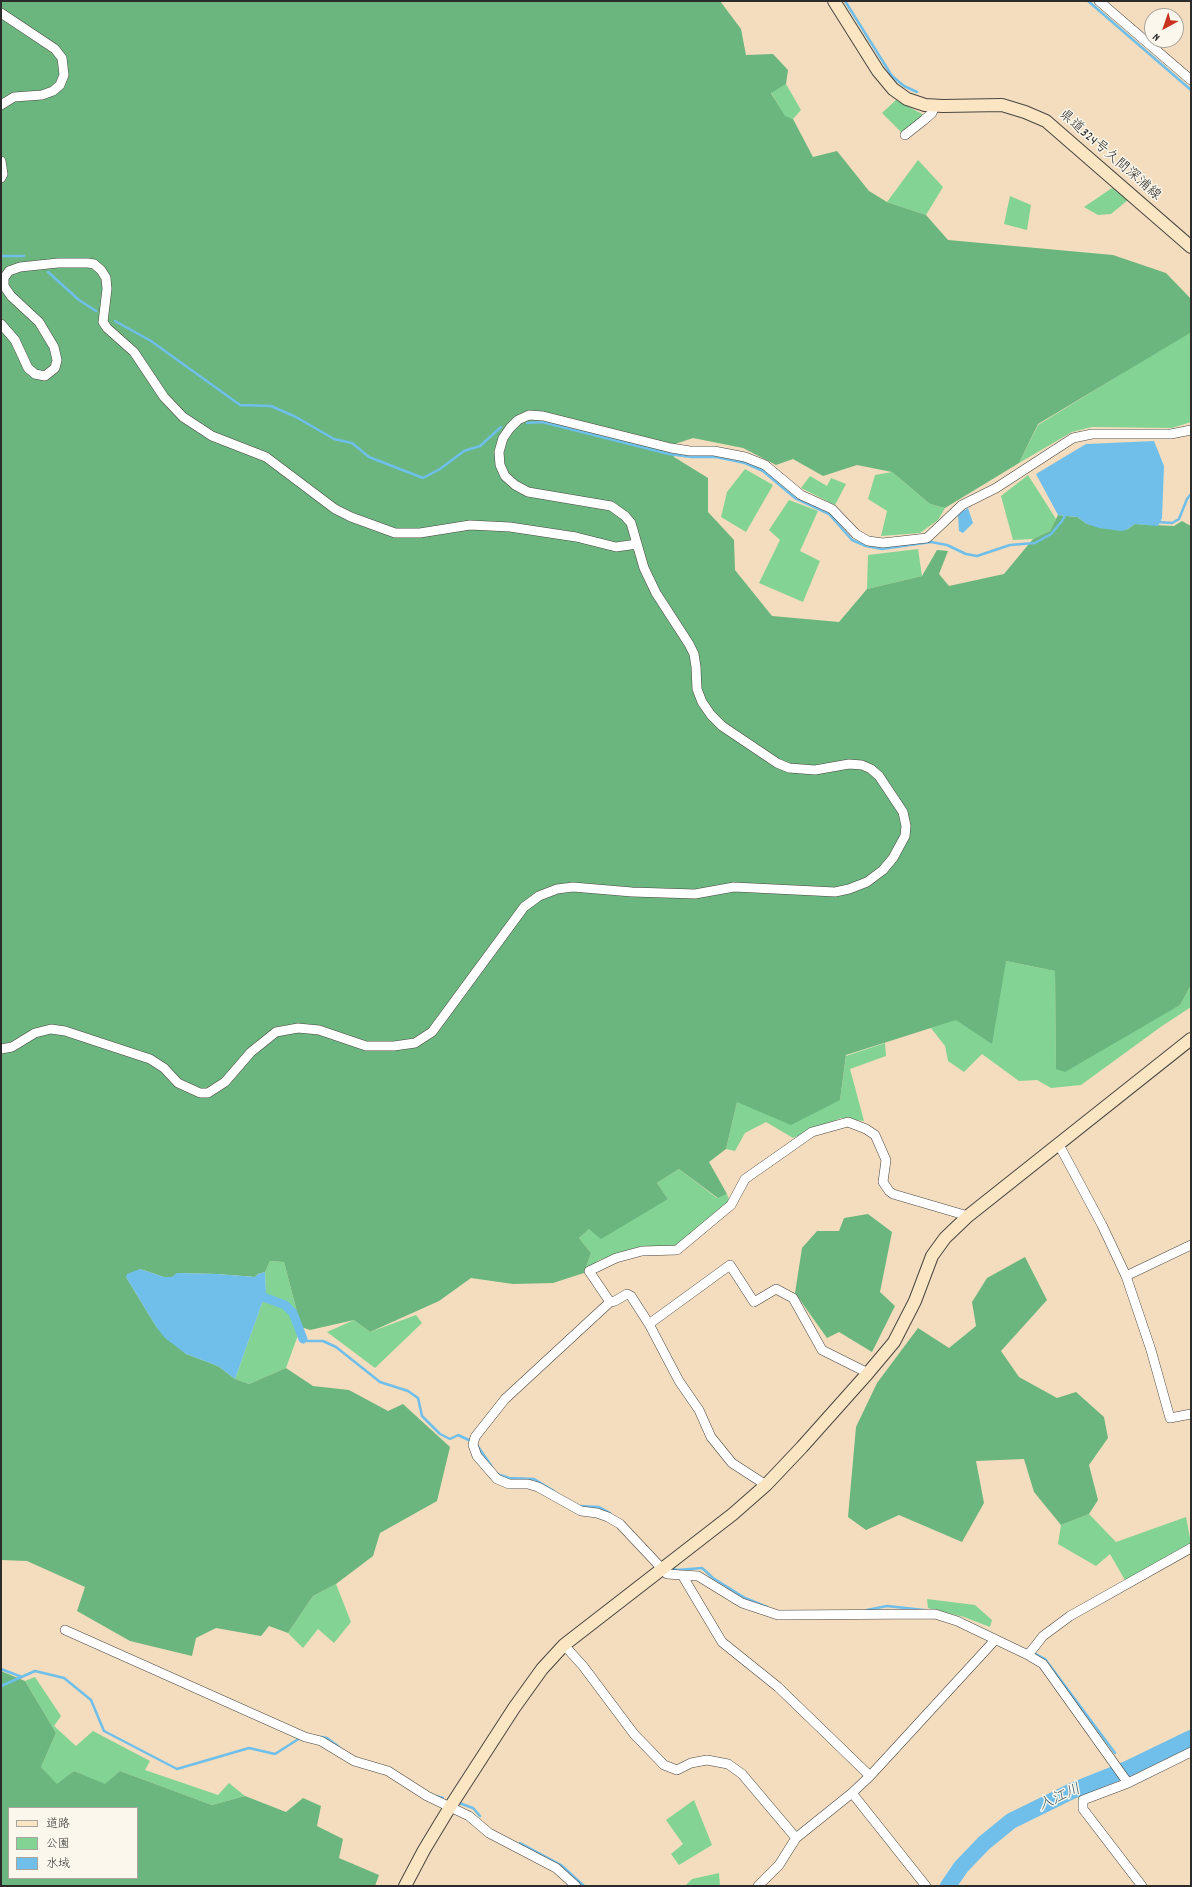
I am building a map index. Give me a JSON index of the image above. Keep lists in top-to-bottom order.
{
  "streets": {
    "street": ["県道324号久間深浦線"]
  },
  "water": ["入江川"],
  "legend": ["道路", "公園", "水域"],
  "north": "bottom left"
}
